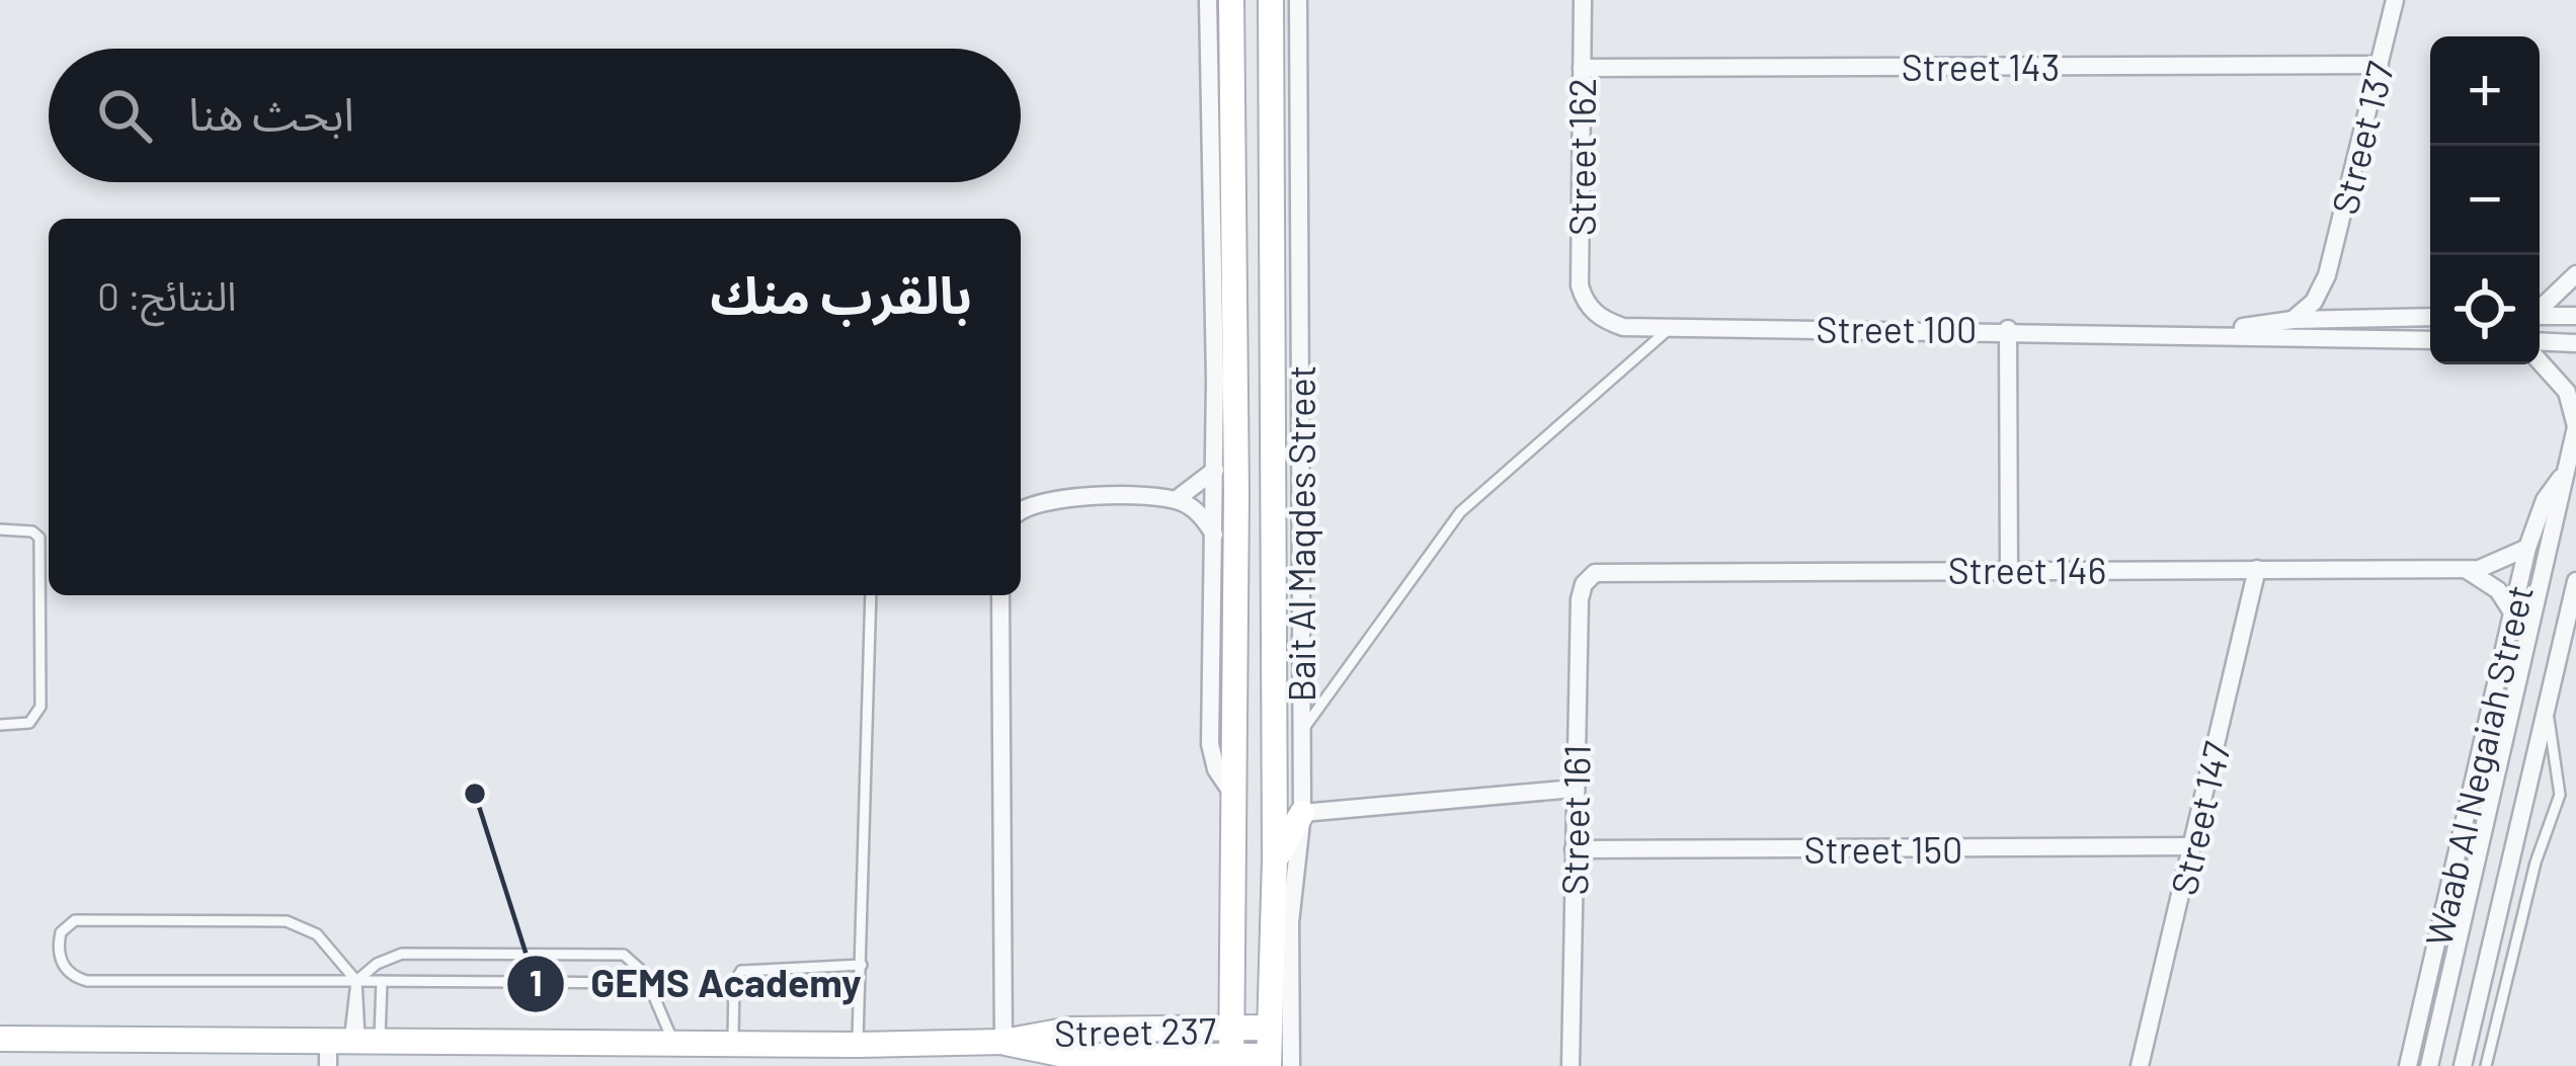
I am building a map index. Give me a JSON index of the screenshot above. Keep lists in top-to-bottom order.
{
  "streets": {
    "street": [
      "Street 143",
      "Street 137",
      "Street 162",
      "Street 100",
      "Bait Al Maqdes Street",
      "Street 146",
      "Waab Al Negaiah Street",
      "Street 147",
      "Street 161",
      "Street 150",
      "Street 237"
    ]
  },
  "crossings": [
    ["Street 143", "Street 137"],
    ["Street 143", "Street 162"],
    ["Street 137", "Street 100"],
    ["Street 162", "Street 100"],
    ["Bait Al Maqdes Street", "Street 237"],
    ["Street 146", "Waab Al Negaiah Street"],
    ["Street 146", "Street 147"],
    ["Street 146", "Street 161"],
    ["Street 147", "Street 150"],
    ["Street 161", "Street 150"]
  ],
  "places": ["GEMS Academy"],
  "page": {
    "map_buttons": ["+", "−"],
    "search": "ابحث هنا",
    "heading": ["بالقرب منك", "النتائج: 0"]
  }
}
